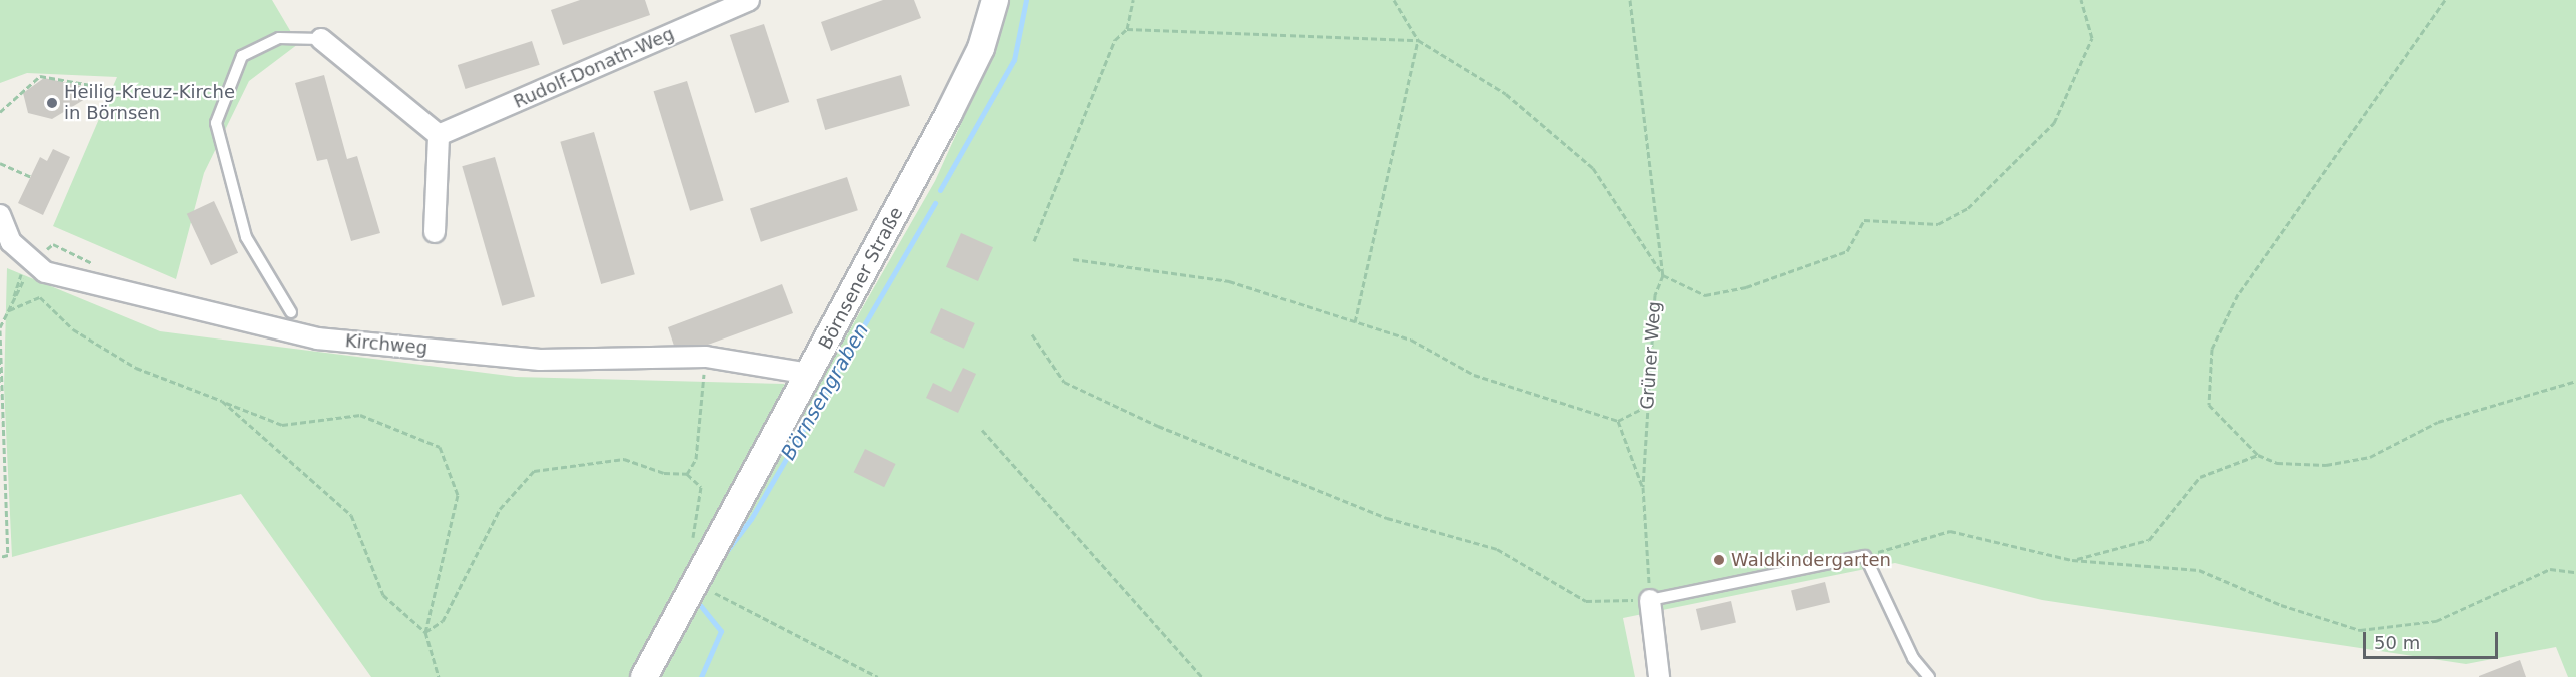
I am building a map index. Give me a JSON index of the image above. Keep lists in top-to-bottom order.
{
  "streets": {
    "street": ["Rudolf-Donath-Weg", "Börnsener Straße", "Kirchweg"],
    "path": ["Grüner Weg"]
  },
  "crossings": [
    ["Börnsener Straße", "Kirchweg"]
  ],
  "water": ["Börnsengraben"],
  "places": ["Heilig-Kreuz-Kirche in Börnsen", "Waldkindergarten"],
  "scale_bar": "50 m"
}
